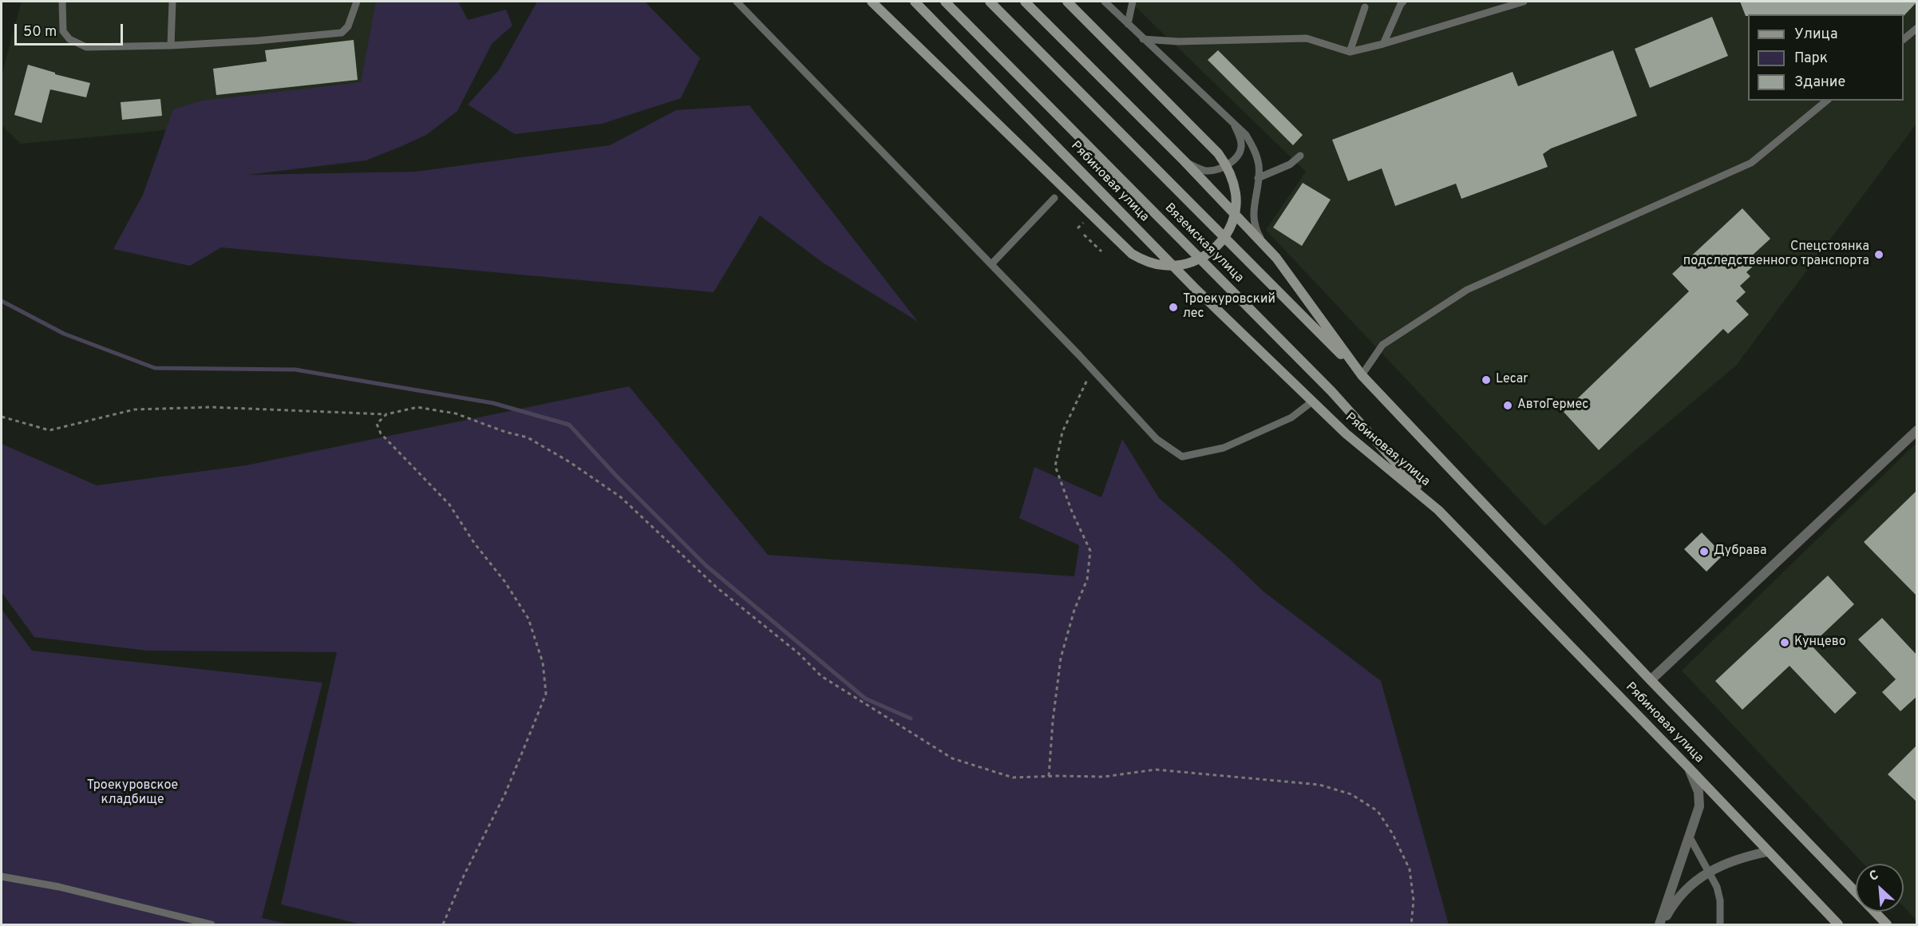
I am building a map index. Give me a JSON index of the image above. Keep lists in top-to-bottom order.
{
  "streets": {
    "main road": ["Рябиновая улица", "Вяземская улица"]
  },
  "crossings": [
    ["Рябиновая улица", "Вяземская улица"]
  ],
  "parks": ["Троекуровское кладбище"],
  "places": [
    "Спецстоянка подследственного транспорта",
    "Троекуровский лес",
    "Lecar",
    "АвтоГермес",
    "Дубрава",
    "Кунцево"
  ],
  "legend": ["Улица", "Парк", "Здание"],
  "scale_bar": "50 m",
  "north": "top left"
}
